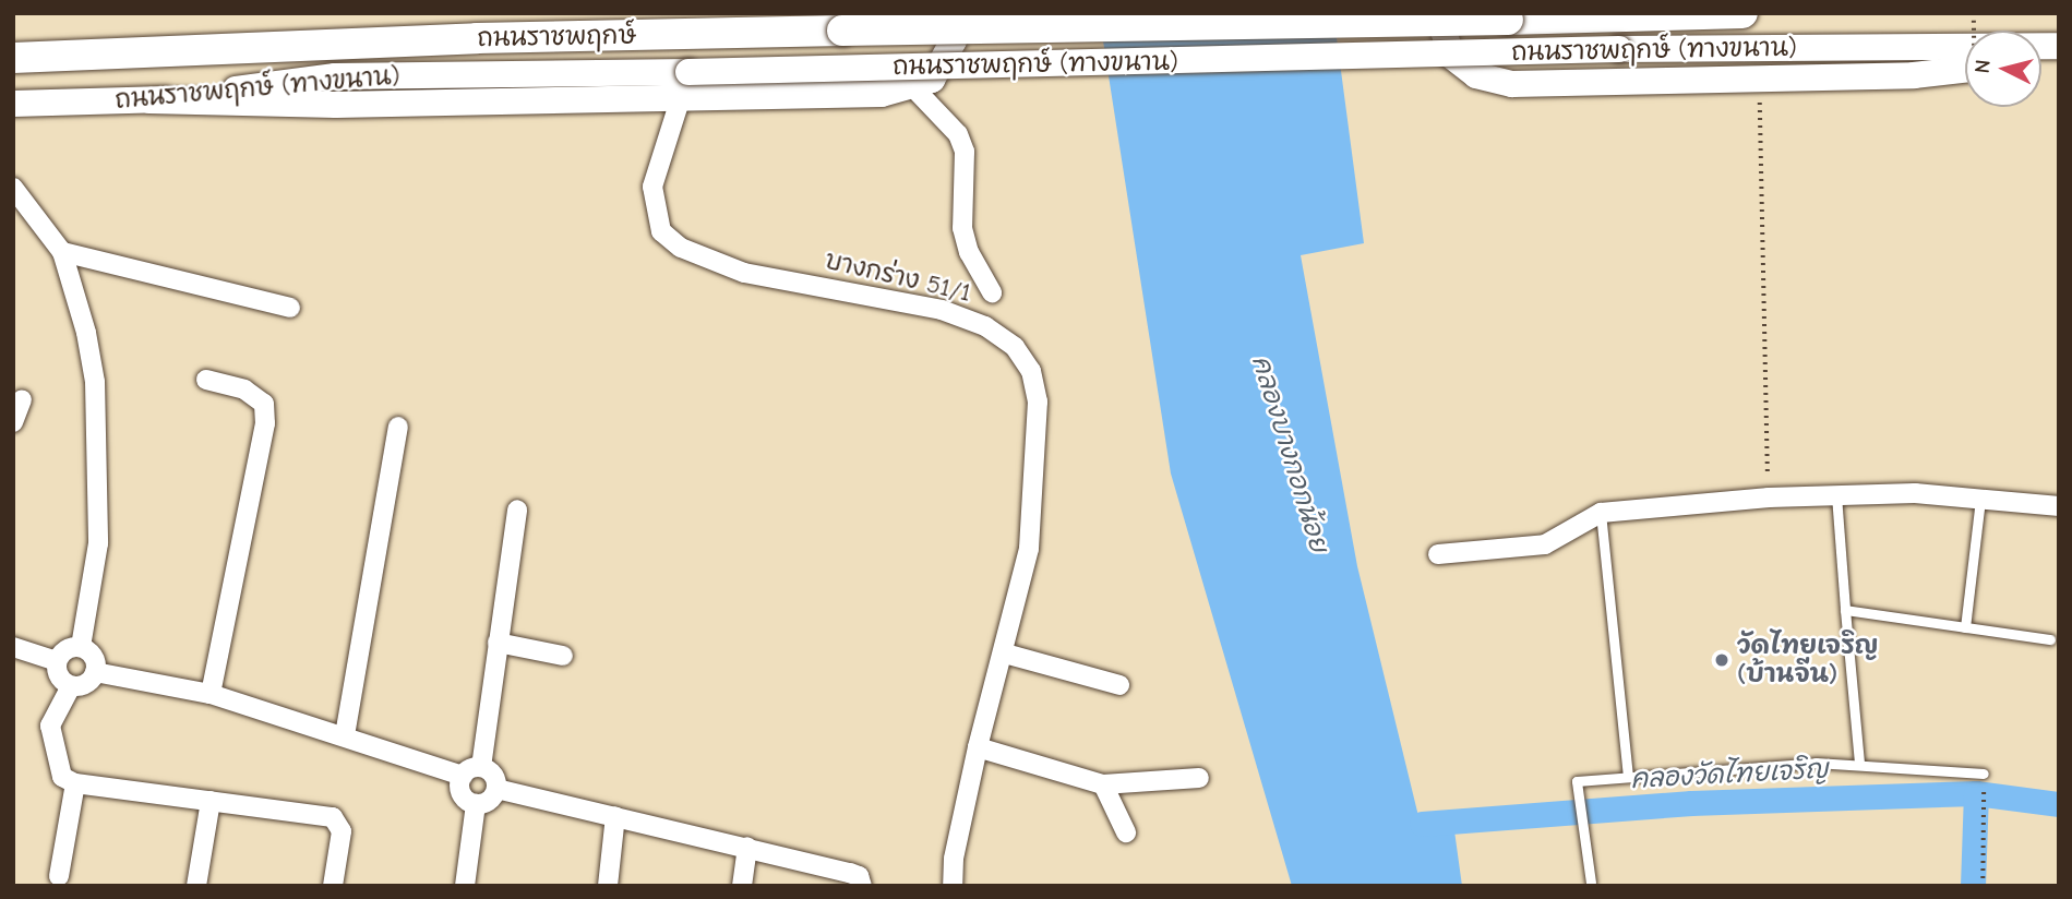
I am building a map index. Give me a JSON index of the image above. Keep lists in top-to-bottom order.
{
  "streets": {
    "main road": ["ถนนราชพฤกษ์", "ถนนราชพฤกษ์ (ทางขนาน)"],
    "street": ["บางกร่าง 51/1"]
  },
  "crossings": [
    ["ถนนราชพฤกษ์ (ทางขนาน)", "บางกร่าง 51/1"]
  ],
  "water": ["คลองบางกอกน้อย", "คลองวัดไทยเจริญ"],
  "places": ["วัดไทยเจริญ (บ้านจีน)"],
  "north": "left"
}
